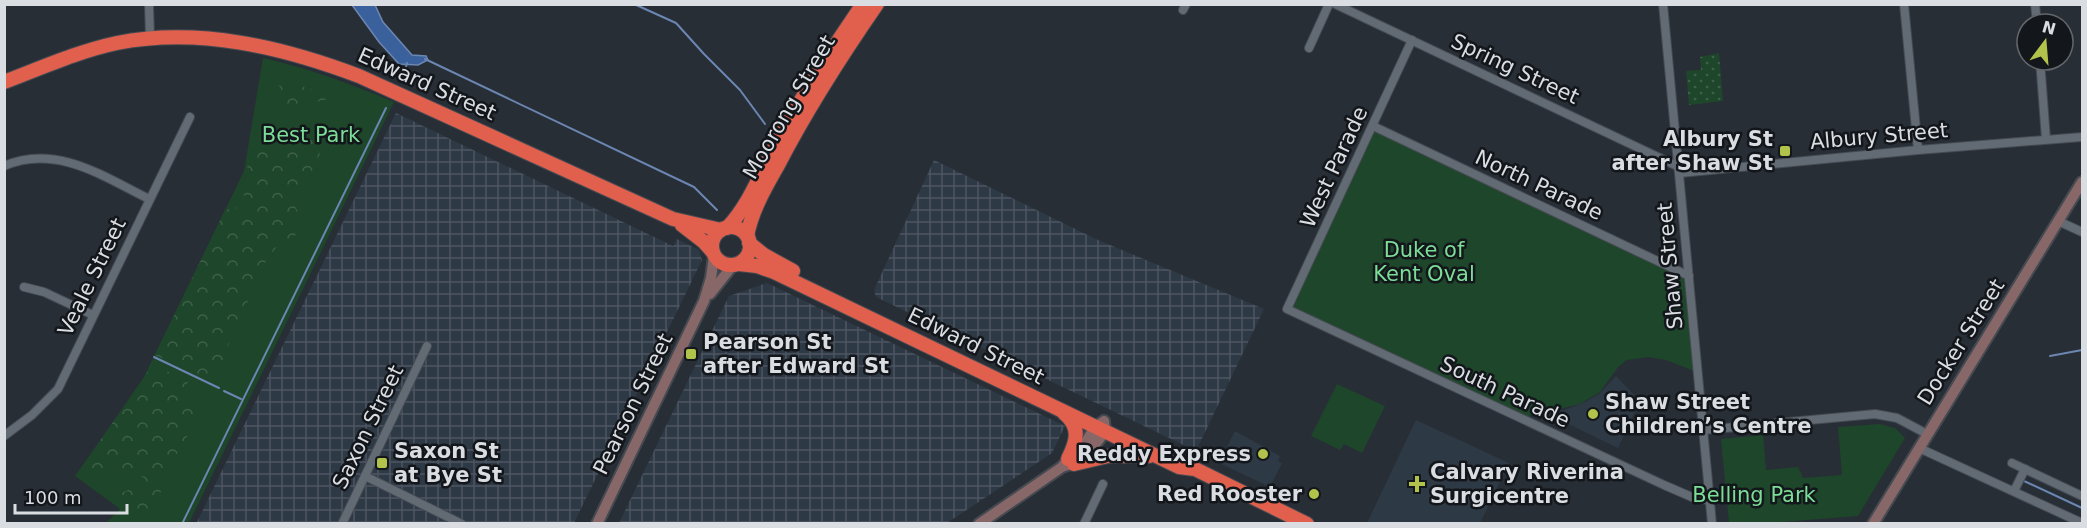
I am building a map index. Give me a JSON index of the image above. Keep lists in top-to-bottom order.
{
  "streets": {
    "highway": ["Edward Street", "Moorong Street"],
    "main road": ["Docker Street", "Pearson Street"],
    "street": [
      "Spring Street",
      "Albury Street",
      "West Parade",
      "North Parade",
      "Shaw Street",
      "Veale Street",
      "South Parade",
      "Saxon Street"
    ]
  },
  "crossings": [
    ["Spring Street", "Albury Street"],
    ["Spring Street", "West Parade"],
    ["Spring Street", "Shaw Street"],
    ["Edward Street", "Moorong Street"],
    ["Edward Street", "Pearson Street"],
    ["Moorong Street", "Pearson Street"],
    ["Albury Street", "Shaw Street"],
    ["West Parade", "North Parade"],
    ["West Parade", "South Parade"],
    ["North Parade", "Shaw Street"],
    ["Shaw Street", "South Parade"]
  ],
  "parks": ["Best Park", "Duke of Kent Oval", "Belling Park"],
  "places": {
    "transit": ["Albury St after Shaw St", "Pearson St after Edward St", "Saxon St at Bye St"],
    "other": ["Shaw Street Children’s Centre", "Reddy Express", "Red Rooster"],
    "health": ["Calvary Riverina Surgicentre"]
  },
  "scale_bar": "100 m",
  "north": "top"
}
